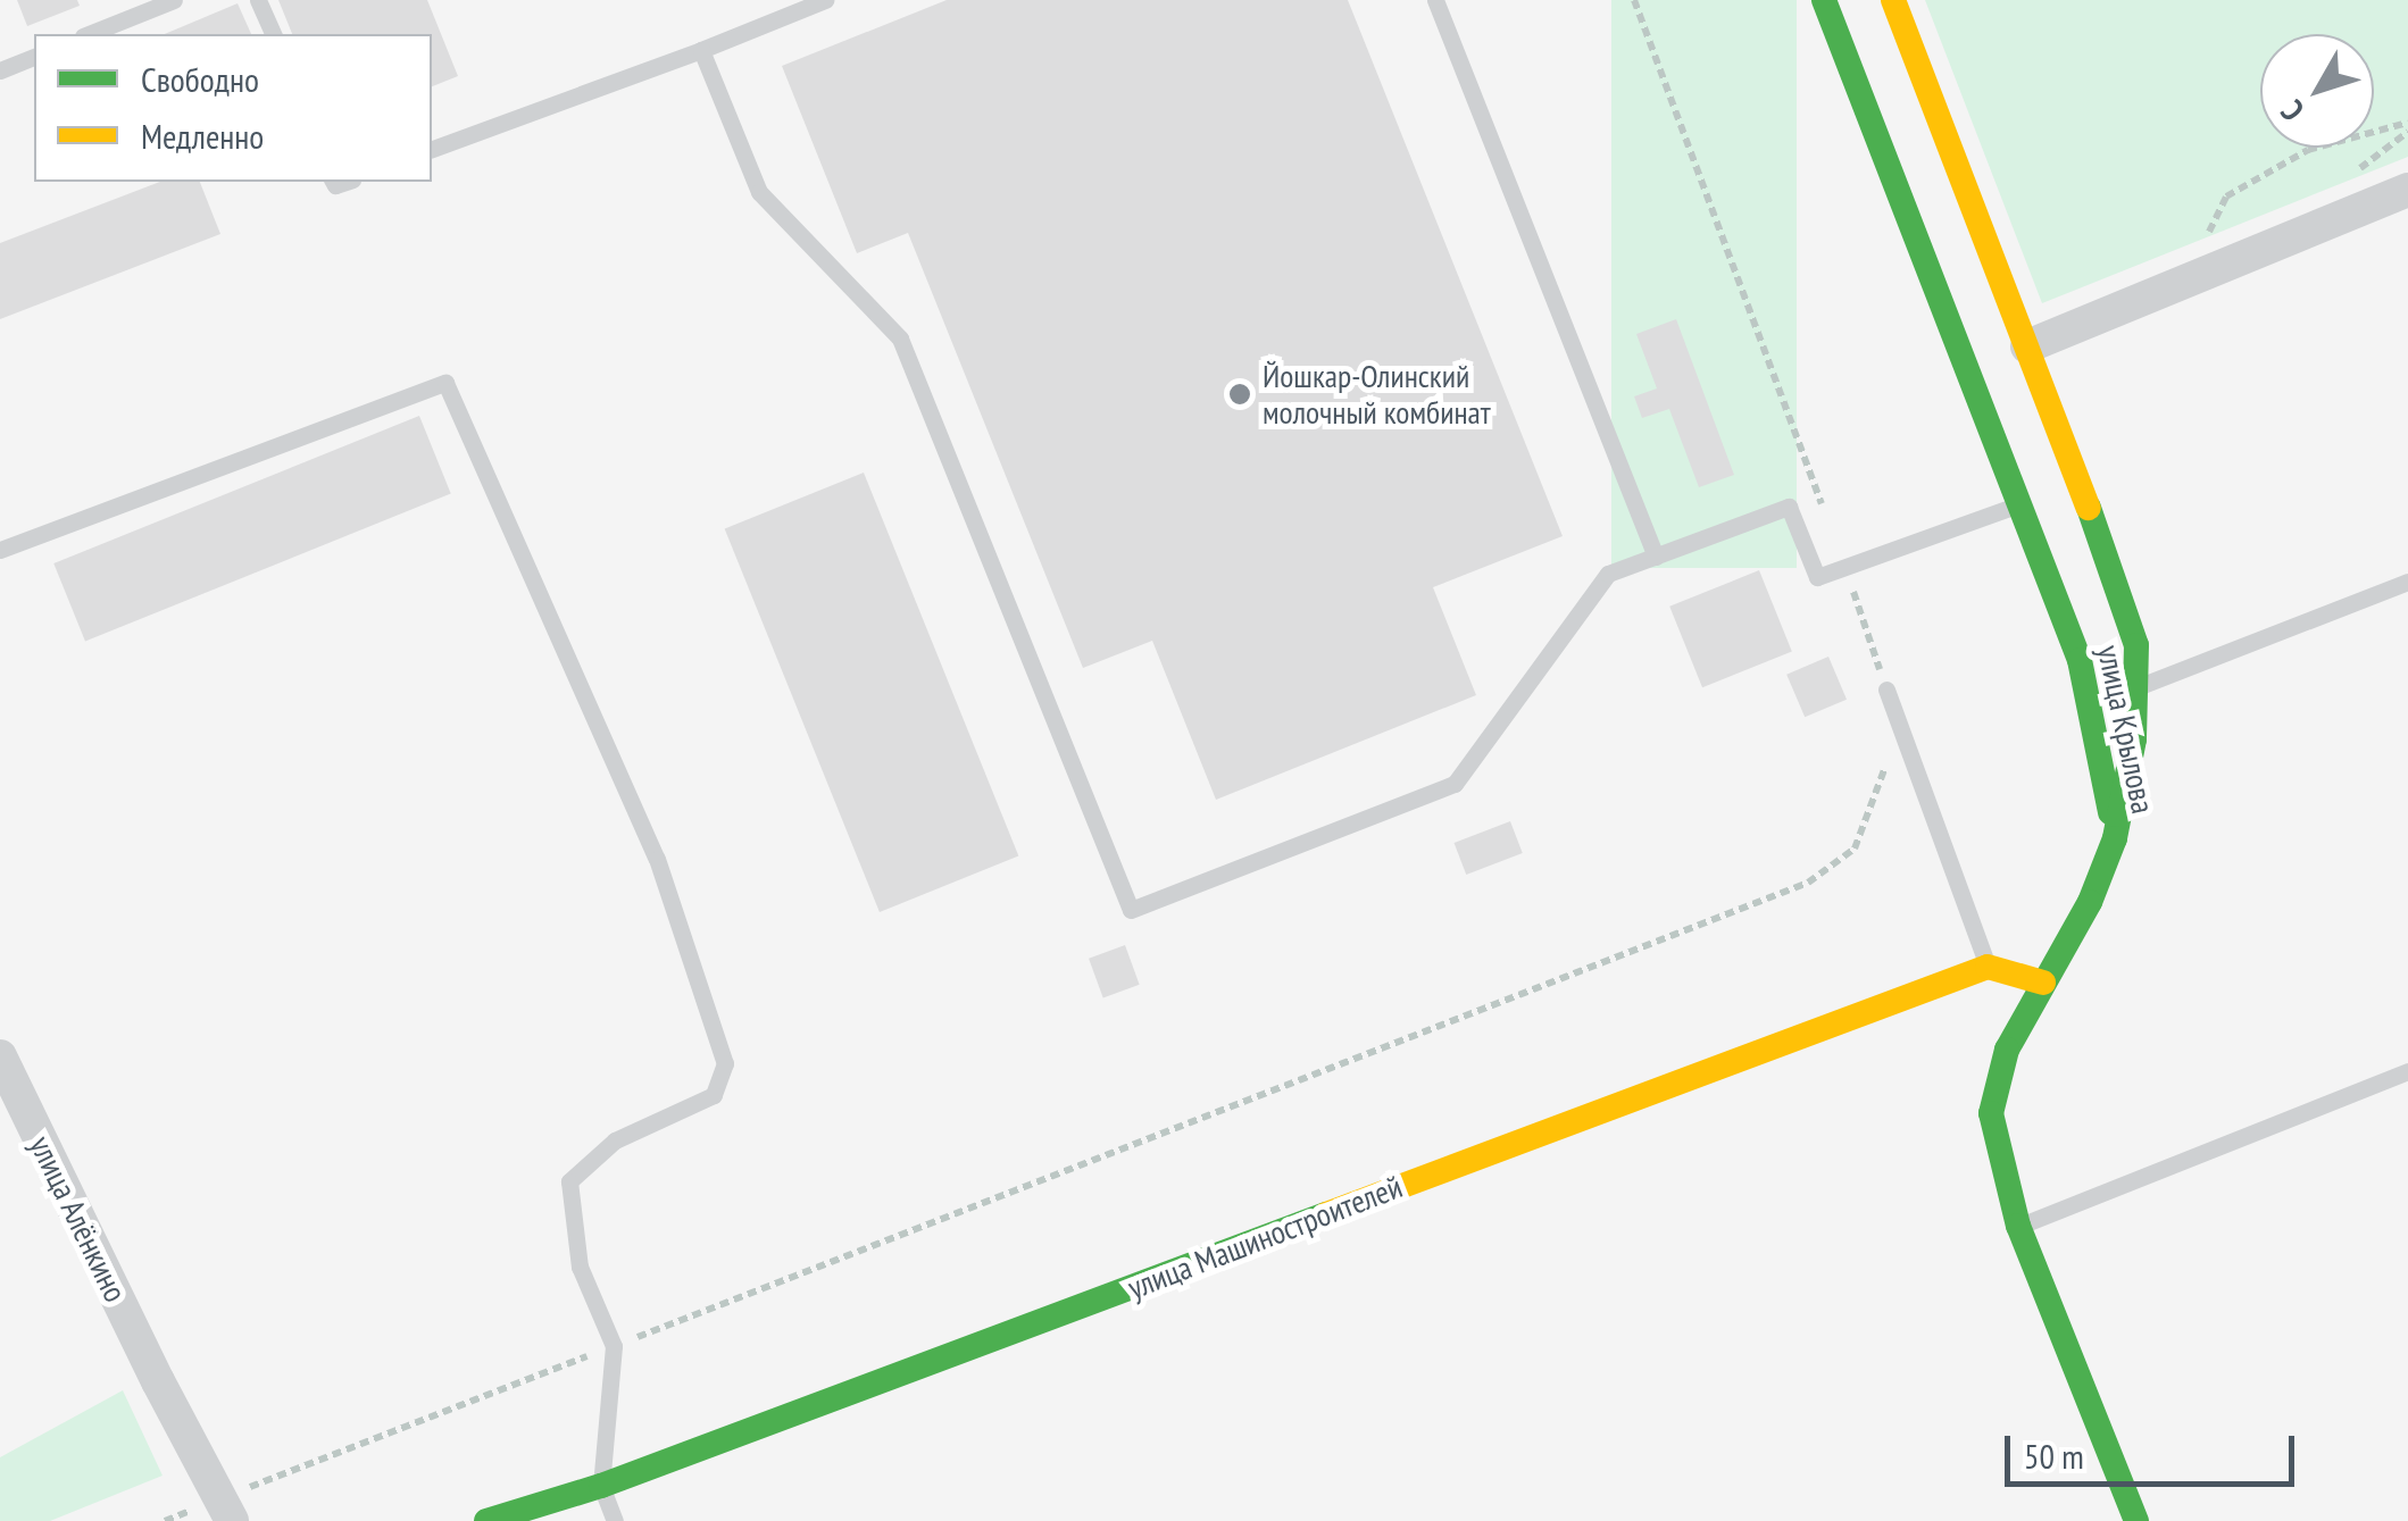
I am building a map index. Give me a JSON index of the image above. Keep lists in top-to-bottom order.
{
  "streets": {
    "street": ["улица Крылова", "улица Алёнкино", "улица Машиностроителей"]
  },
  "places": ["Йошкар-Олинский молочный комбинат"],
  "legend": ["Свободно", "Медленно"],
  "scale_bar": "50 m",
  "north": "bottom left"
}
